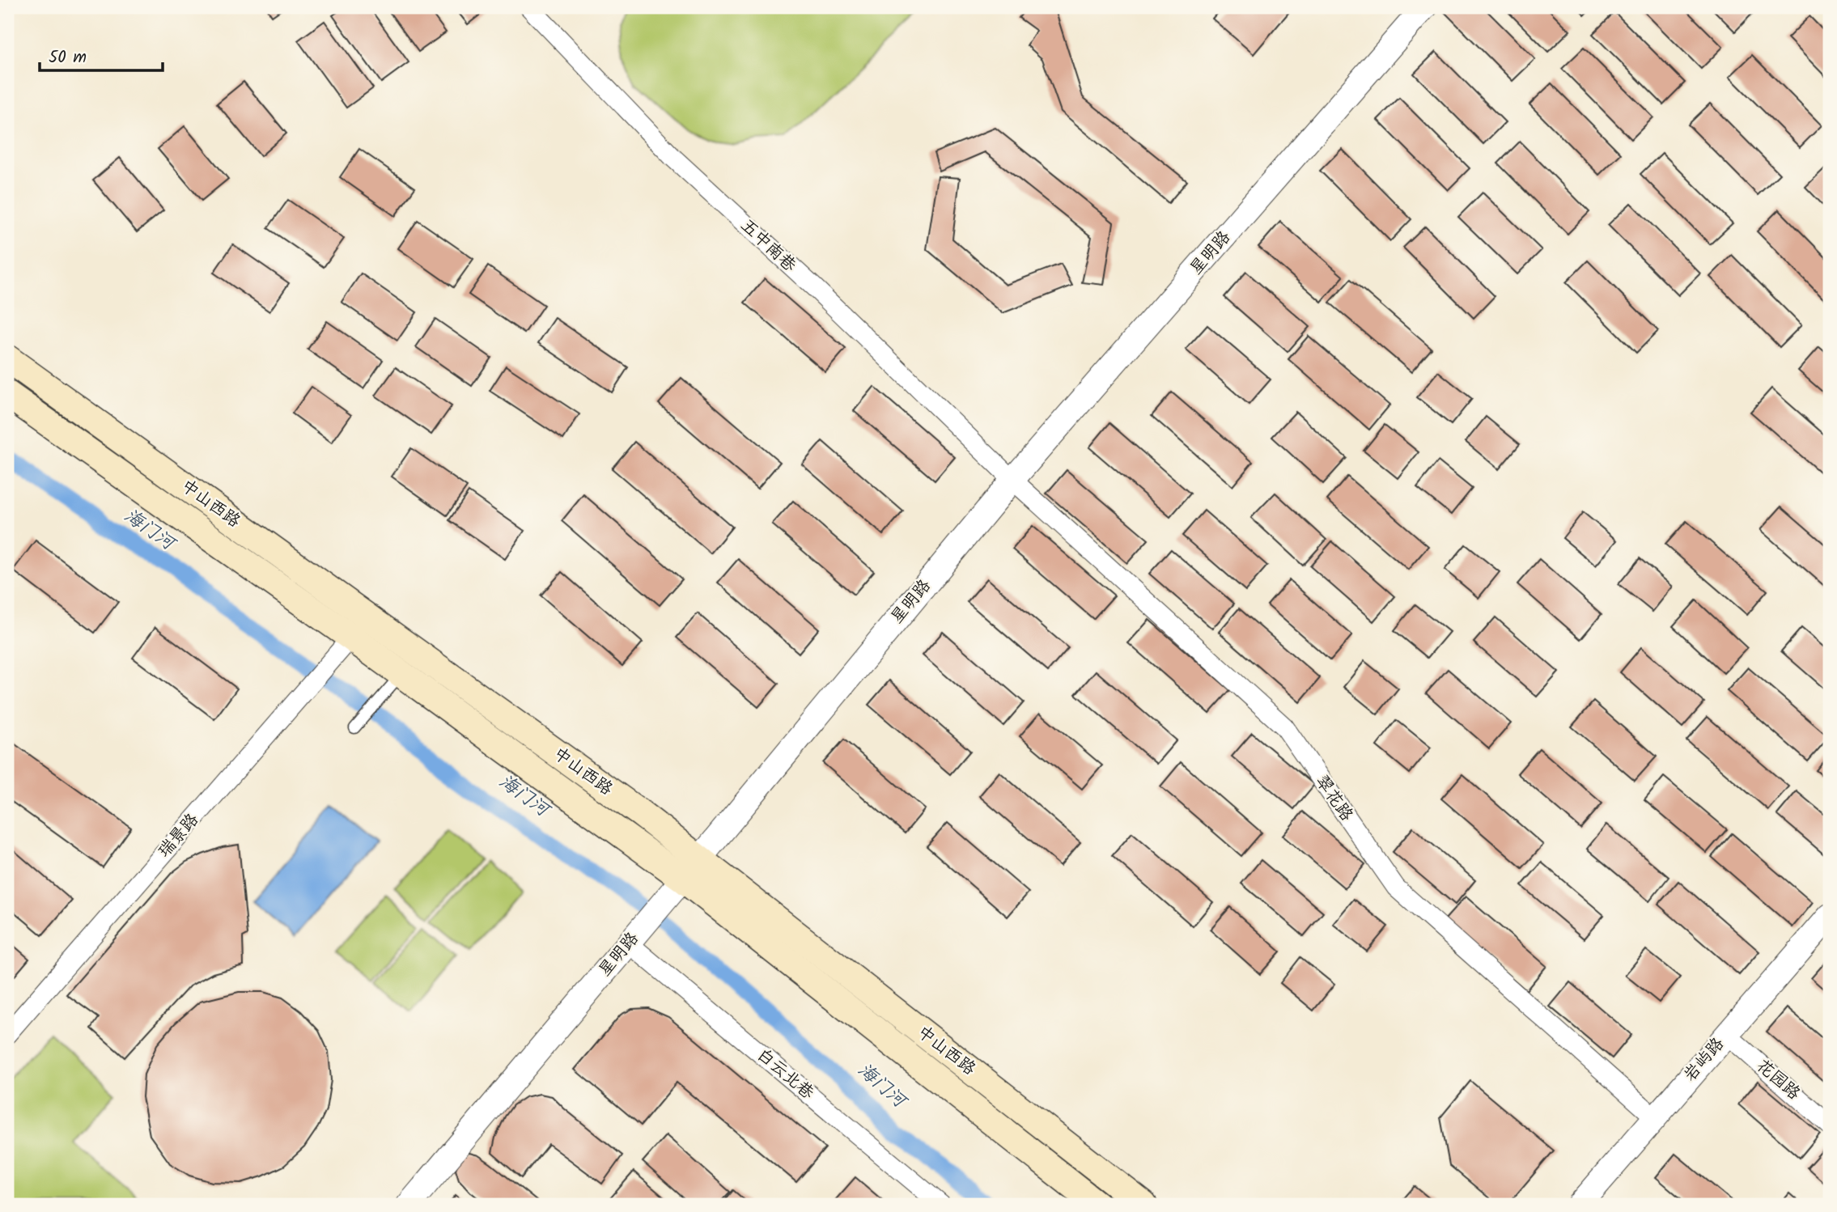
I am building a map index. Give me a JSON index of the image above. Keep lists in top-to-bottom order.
{
  "streets": {
    "main road": ["中山西路"],
    "street": [
      "五中南巷",
      "星明路",
      "翠花路",
      "瑞景路",
      "岩屿路",
      "白云北巷",
      "花园路"
    ]
  },
  "crossings": [
    ["五中南巷", "星明路"],
    ["五中南巷", "翠花路"],
    ["星明路", "中山西路"],
    ["星明路", "翠花路"],
    ["星明路", "白云北巷"],
    ["中山西路", "瑞景路"],
    ["翠花路", "岩屿路"],
    ["岩屿路", "花园路"]
  ],
  "water": ["海门河"],
  "scale_bar": "50 m"
}
